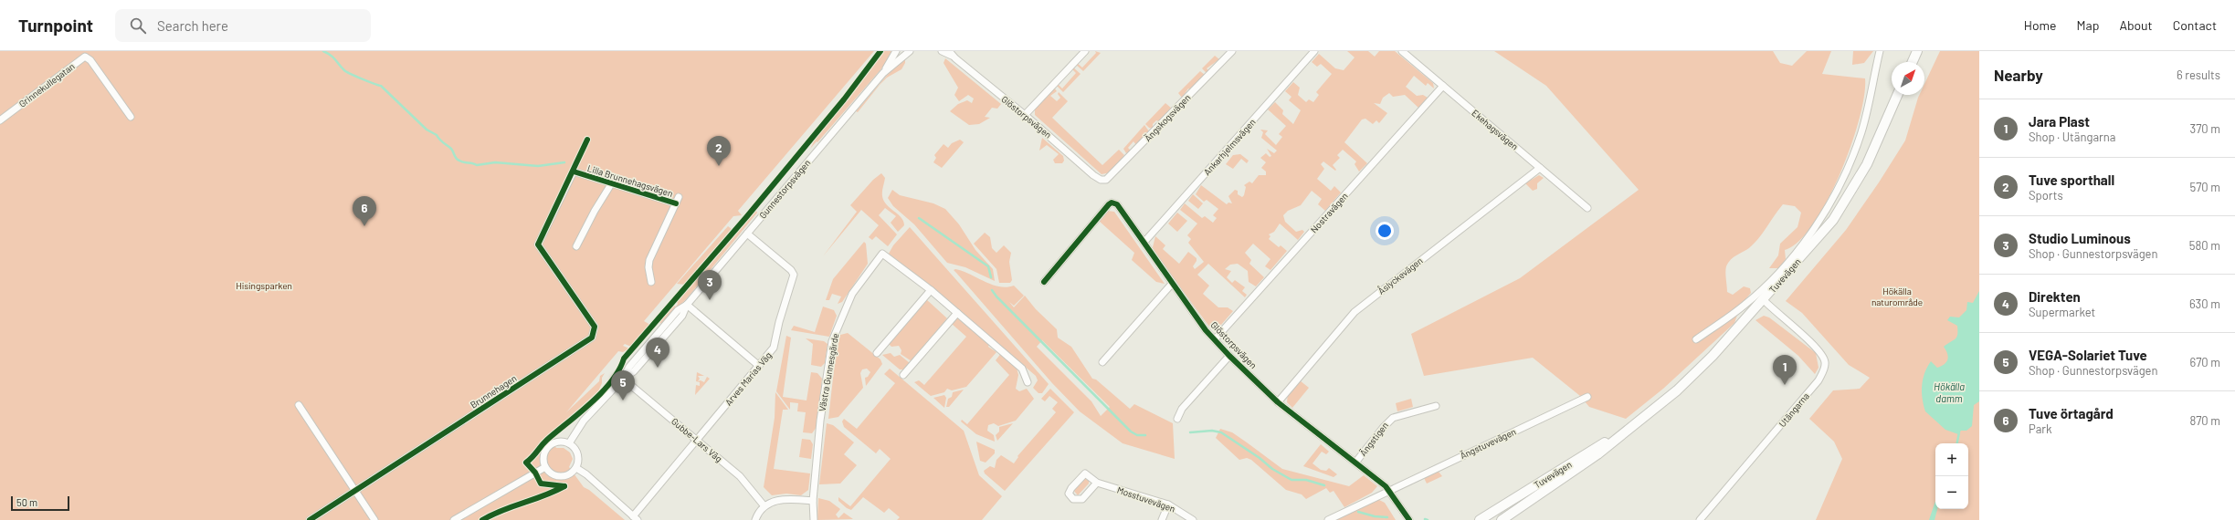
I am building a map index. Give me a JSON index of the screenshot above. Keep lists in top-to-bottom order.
{
  "streets": {
    "main road": ["Tuvevägen"],
    "street": [
      "Grinnekullegatan",
      "Glöstorpsvägen",
      "Ängskogsvägen",
      "Ekehagsvägen",
      "Ankarhjelmsvägen",
      "Lilla Brunnehagsvägen",
      "Gunnestorpsvägen",
      "Nostravägen",
      "Åslyckevägen",
      "Västra Gunnesgärde",
      "Arves Marias Väg",
      "Brunnehagen",
      "Utängarna",
      "Ängstigen",
      "Gubbe-Lars Väg",
      "Ängstuvevägen",
      "Mosstuvevägen"
    ]
  },
  "crossings": [
    ["Glöstorpsvägen", "Ängskogsvägen"],
    ["Glöstorpsvägen", "Ankarhjelmsvägen"],
    ["Glöstorpsvägen", "Nostravägen"],
    ["Glöstorpsvägen", "Åslyckevägen"],
    ["Glöstorpsvägen", "Ängstigen"],
    ["Glöstorpsvägen", "Ängstuvevägen"],
    ["Ekehagsvägen", "Nostravägen"],
    ["Ekehagsvägen", "Åslyckevägen"],
    ["Lilla Brunnehagsvägen", "Brunnehagen"],
    ["Gunnestorpsvägen", "Arves Marias Väg"],
    ["Gunnestorpsvägen", "Gubbe-Lars Väg"],
    ["Tuvevägen", "Utängarna"],
    ["Arves Marias Väg", "Gubbe-Lars Väg"]
  ],
  "water": ["Hökälla damm"],
  "parks": ["Hisingsparken", "Hökälla naturområde"],
  "scale_bar": "50 m",
  "north": "top right",
  "page": {
    "header": "Turnpoint",
    "search": "Search here",
    "nav": [
      "Home",
      "Map",
      "About",
      "Contact"
    ],
    "heading": ["Nearby", "6 results"],
    "list": [
      {
        "mark": "1",
        "name": "Jara Plast",
        "note": "Shop · Utängarna",
        "value": "370 m"
      },
      {
        "mark": "2",
        "name": "Tuve sporthall",
        "note": "Sports",
        "value": "570 m"
      },
      {
        "mark": "3",
        "name": "Studio Luminous",
        "note": "Shop · Gunnestorpsvägen",
        "value": "580 m"
      },
      {
        "mark": "4",
        "name": "Direkten",
        "note": "Supermarket",
        "value": "630 m"
      },
      {
        "mark": "5",
        "name": "VEGA-Solariet Tuve",
        "note": "Shop · Gunnestorpsvägen",
        "value": "670 m"
      },
      {
        "mark": "6",
        "name": "Tuve örtagård",
        "note": "Park",
        "value": "870 m"
      }
    ],
    "pins": [
      "2",
      "6",
      "3",
      "4",
      "1",
      "5"
    ],
    "map_buttons": ["+", "−"],
    "scale": "50 m"
  }
}
